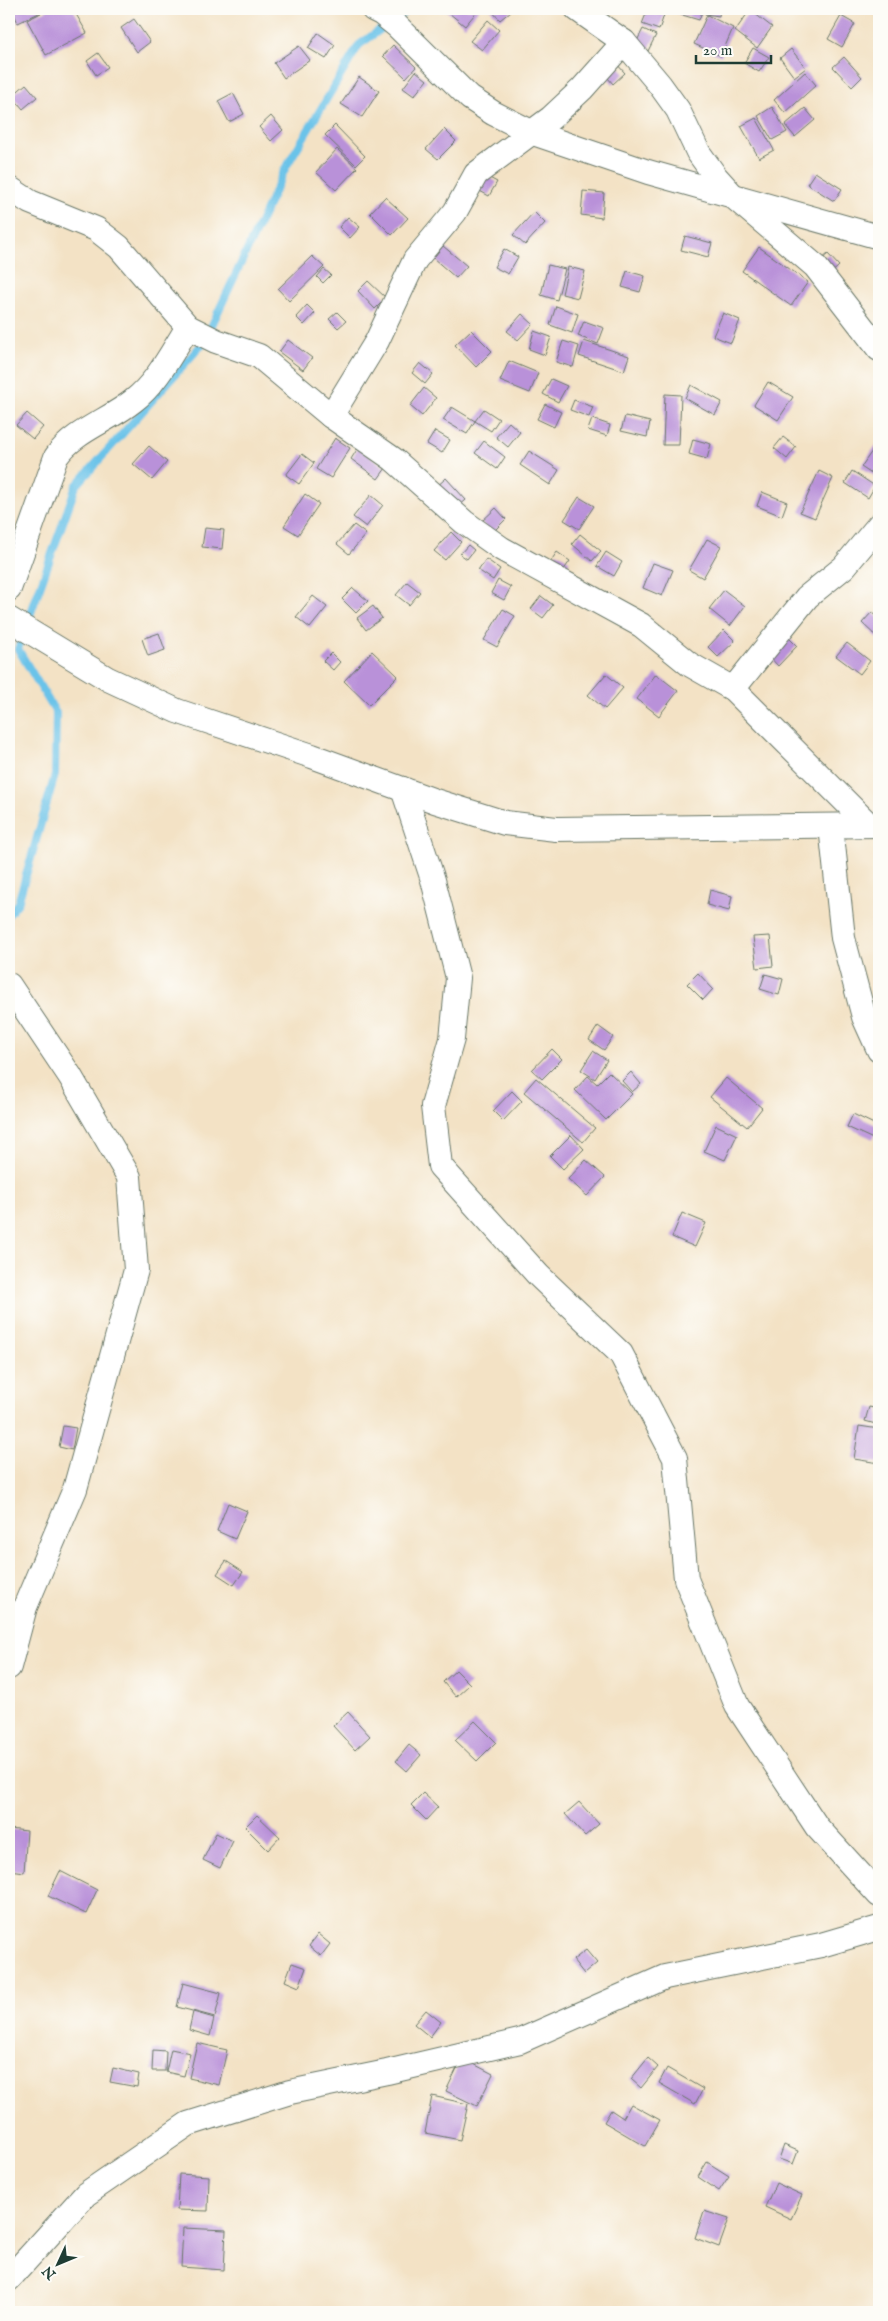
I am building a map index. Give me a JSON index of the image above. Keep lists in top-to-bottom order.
{
  "scale_bar": "20 m",
  "north": "bottom left"
}
